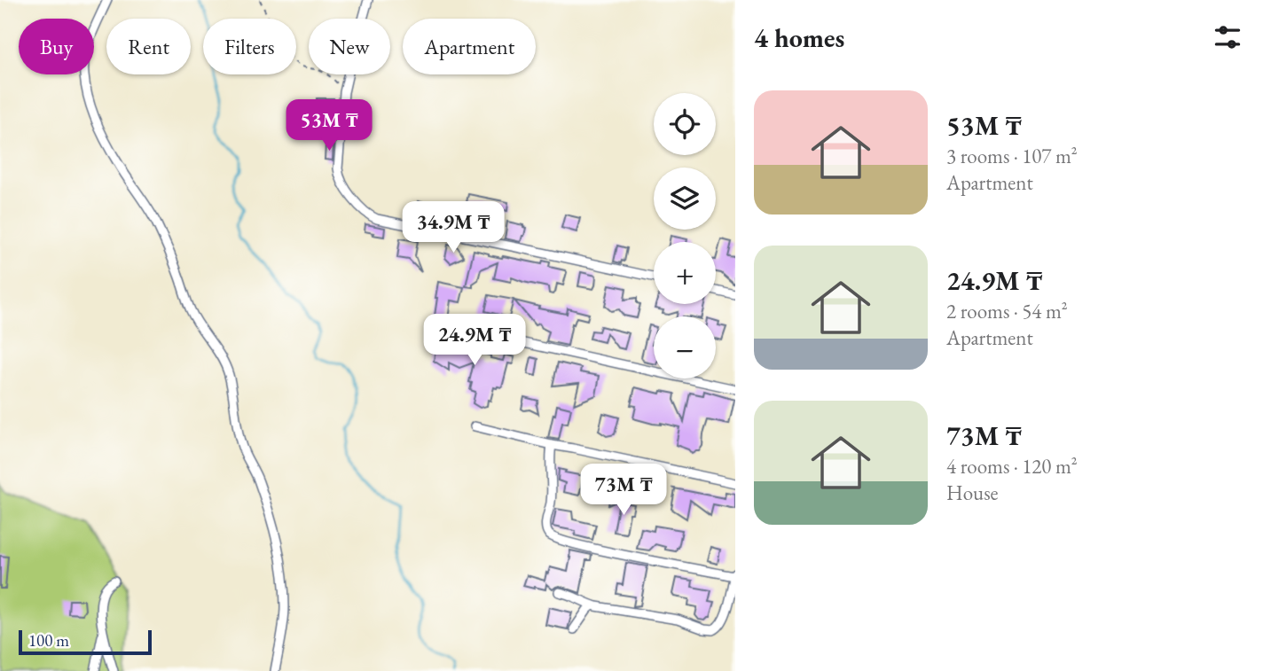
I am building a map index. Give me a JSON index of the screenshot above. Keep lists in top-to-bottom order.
{
  "scale_bar": "100 m",
  "page": {
    "heading": "4 homes",
    "chip": [
      "Buy",
      "Rent",
      "Filters",
      "New",
      "Apartment"
    ],
    "list": [
      {
        "name": "53M ₸",
        "note": "3 rooms · 107 m² · Apartment"
      },
      {
        "name": "24.9M ₸",
        "note": "2 rooms · 54 m² · Apartment"
      },
      {
        "name": "73M ₸",
        "note": "4 rooms · 120 m² · House"
      }
    ],
    "map_buttons": ["+", "−"],
    "price": [
      "53M ₸",
      "34.9M ₸",
      "24.9M ₸",
      "73M ₸"
    ],
    "scale": "100 m"
  }
}
